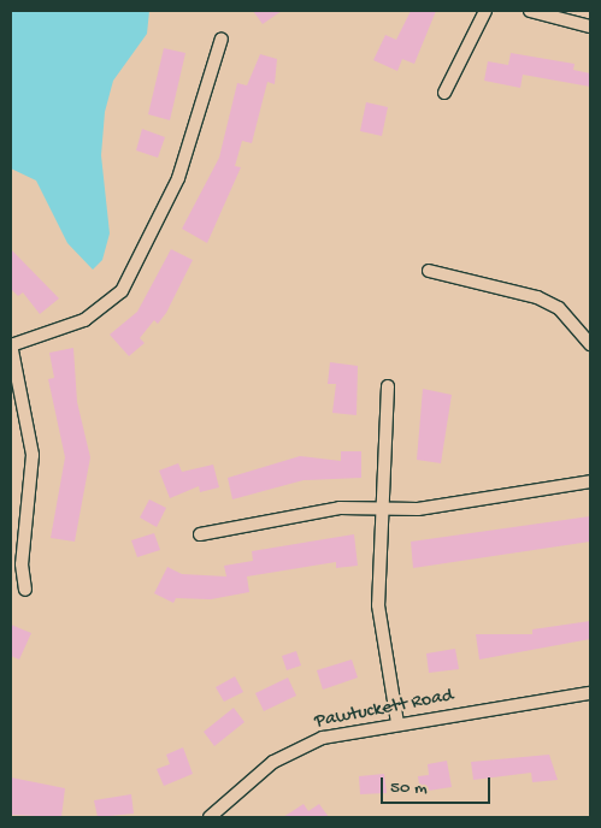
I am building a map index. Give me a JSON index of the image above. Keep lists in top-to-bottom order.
{
  "streets": {
    "street": ["Pawtuckett Road"]
  },
  "scale_bar": "50 m"
}
